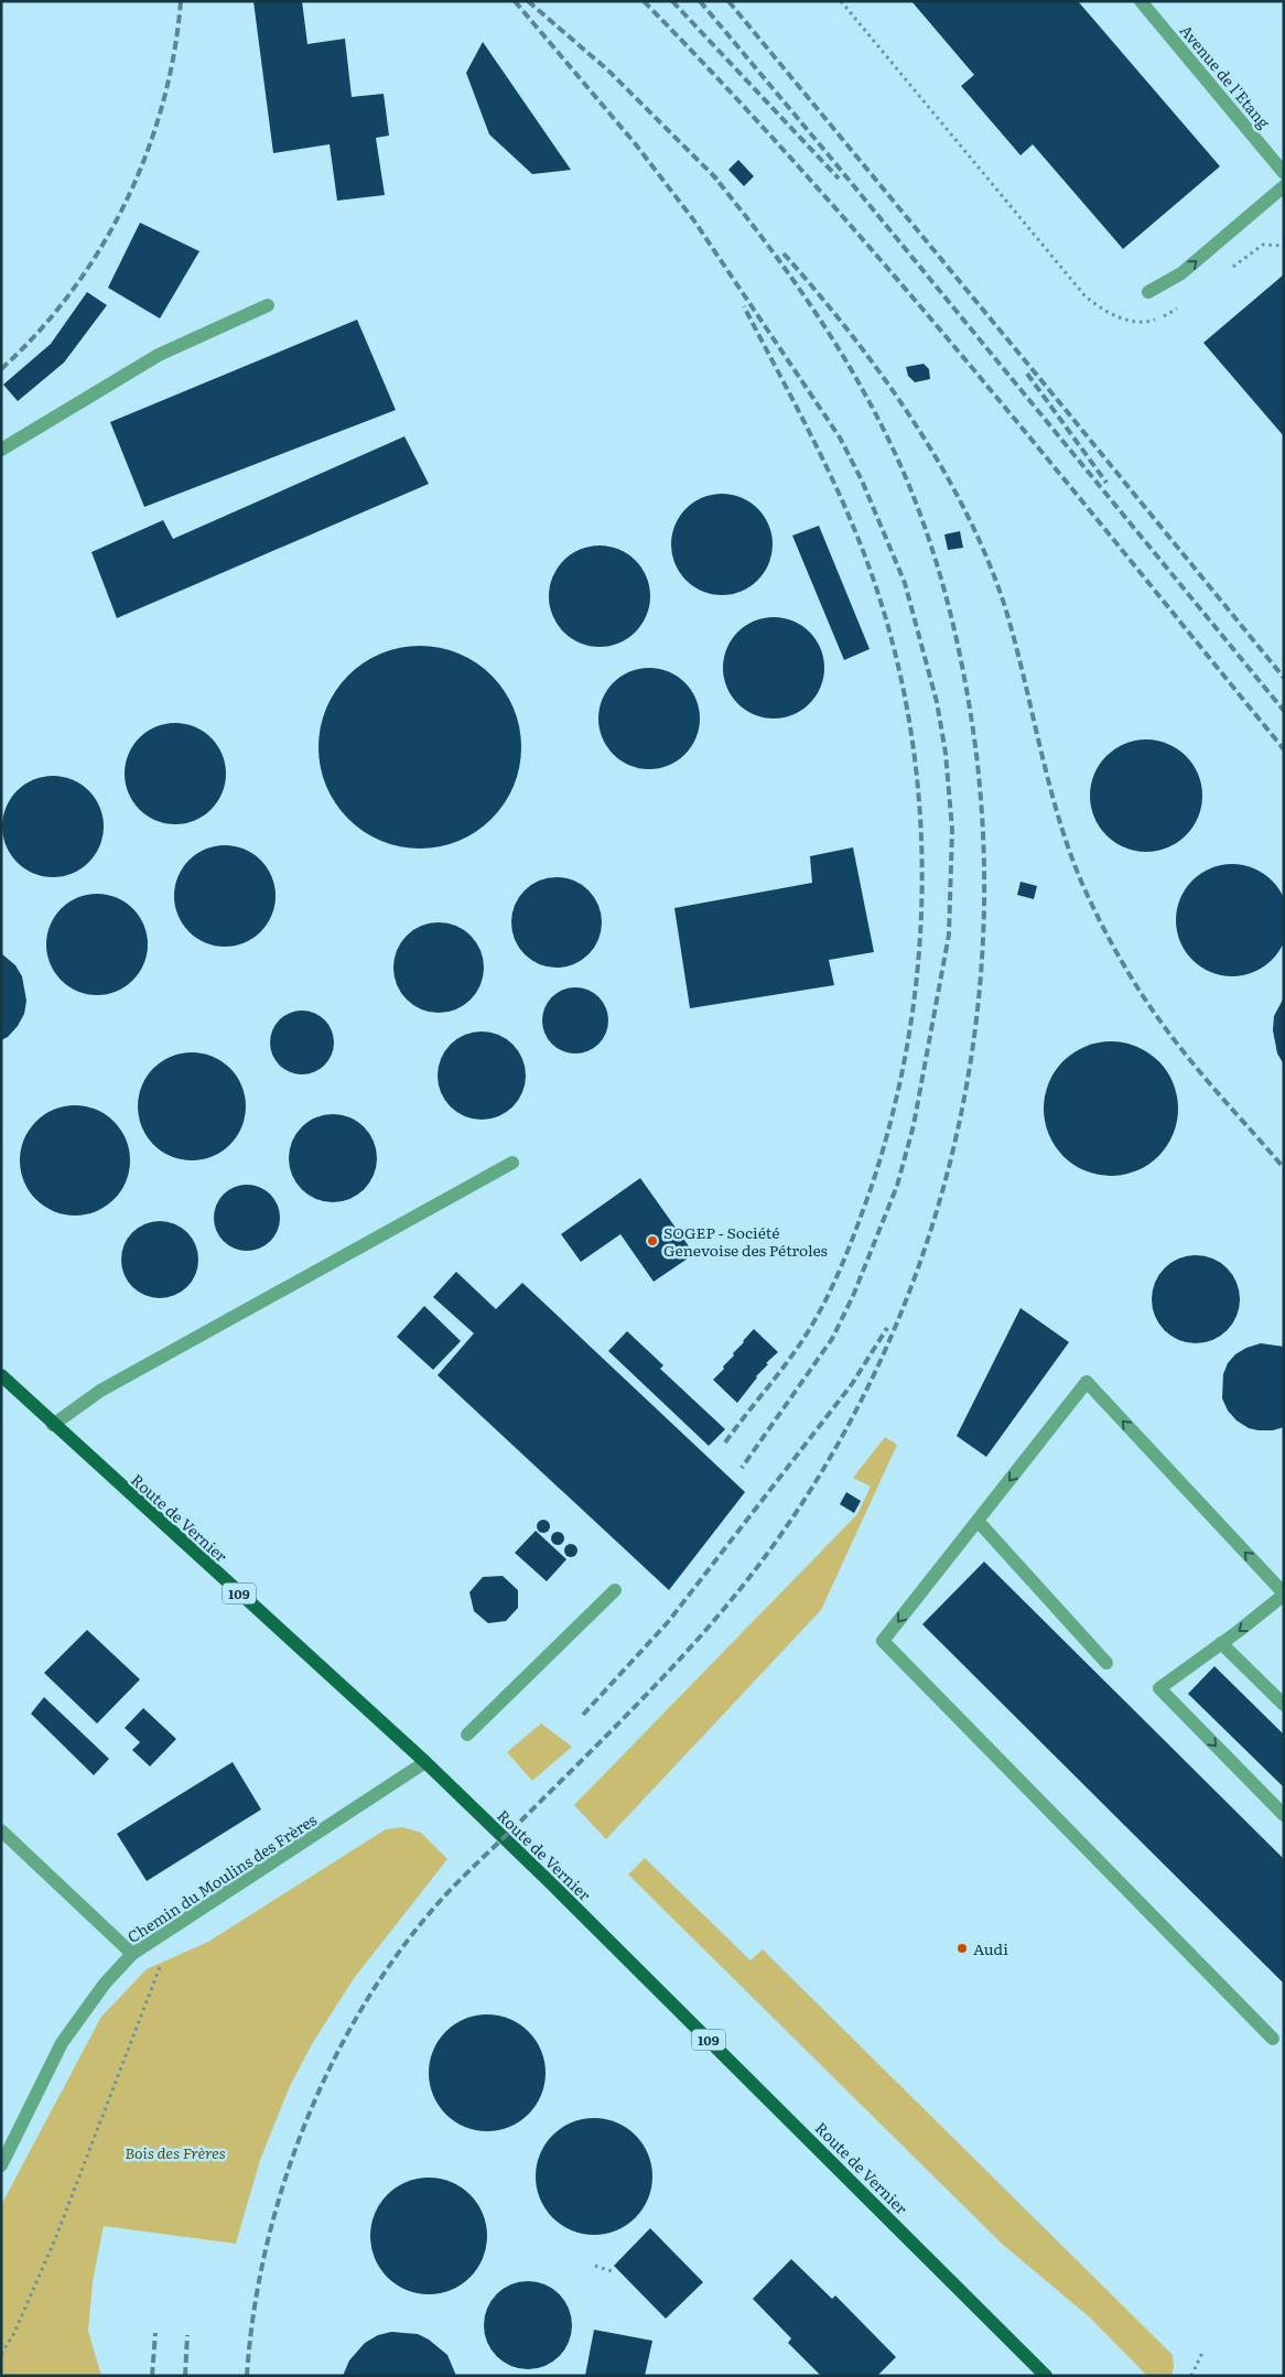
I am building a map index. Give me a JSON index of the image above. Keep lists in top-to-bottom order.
{
  "streets": {
    "main road": ["Route de Vernier", "109"],
    "street": ["Avenue de l'Etang", "Chemin du Moulins des Frères"]
  },
  "crossings": [
    ["Route de Vernier", "Chemin du Moulins des Frères"]
  ],
  "parks": ["Bois des Frères"],
  "places": ["SOGEP - Société Genevoise des Pétroles", "Audi"]
}
